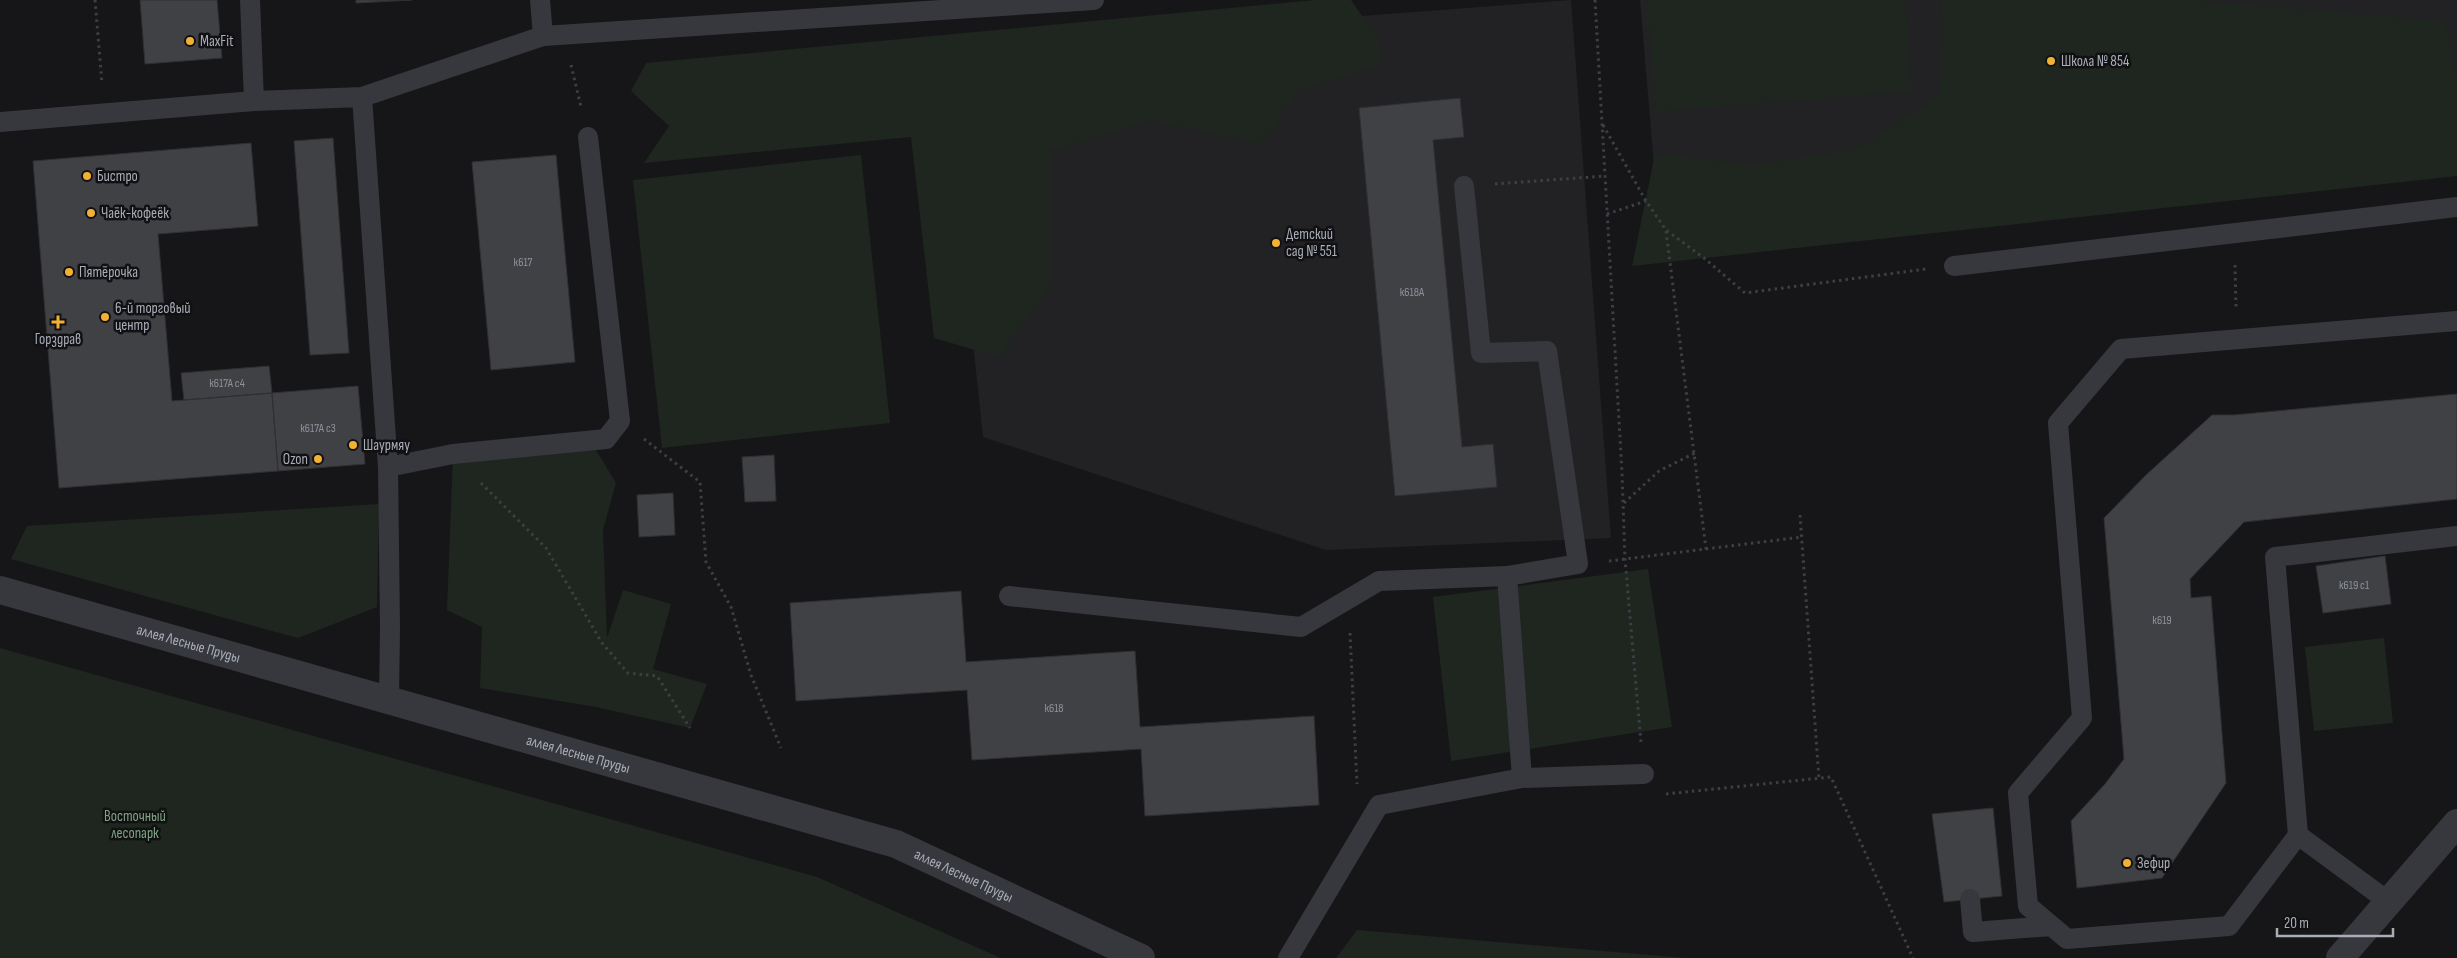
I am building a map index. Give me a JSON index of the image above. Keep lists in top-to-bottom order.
{
  "streets": {
    "street": ["аллея Лесные Пруды"]
  },
  "parks": ["Восточный лесопарк"],
  "places": {
    "other": [
      "MaxFit",
      "Школа № 854",
      "Бистро",
      "Чаёк-кофеёк",
      "Детский сад № 551",
      "Пятёрочка",
      "6-й торговый центр",
      "Шаурмяу",
      "Ozon",
      "Зефир"
    ],
    "health": ["Горздрав"]
  },
  "house_numbers": [
    "к617",
    "к618А",
    "к617А с4",
    "к617А с3",
    "к619 с1",
    "к619",
    "к618"
  ],
  "scale_bar": "20 m"
}
